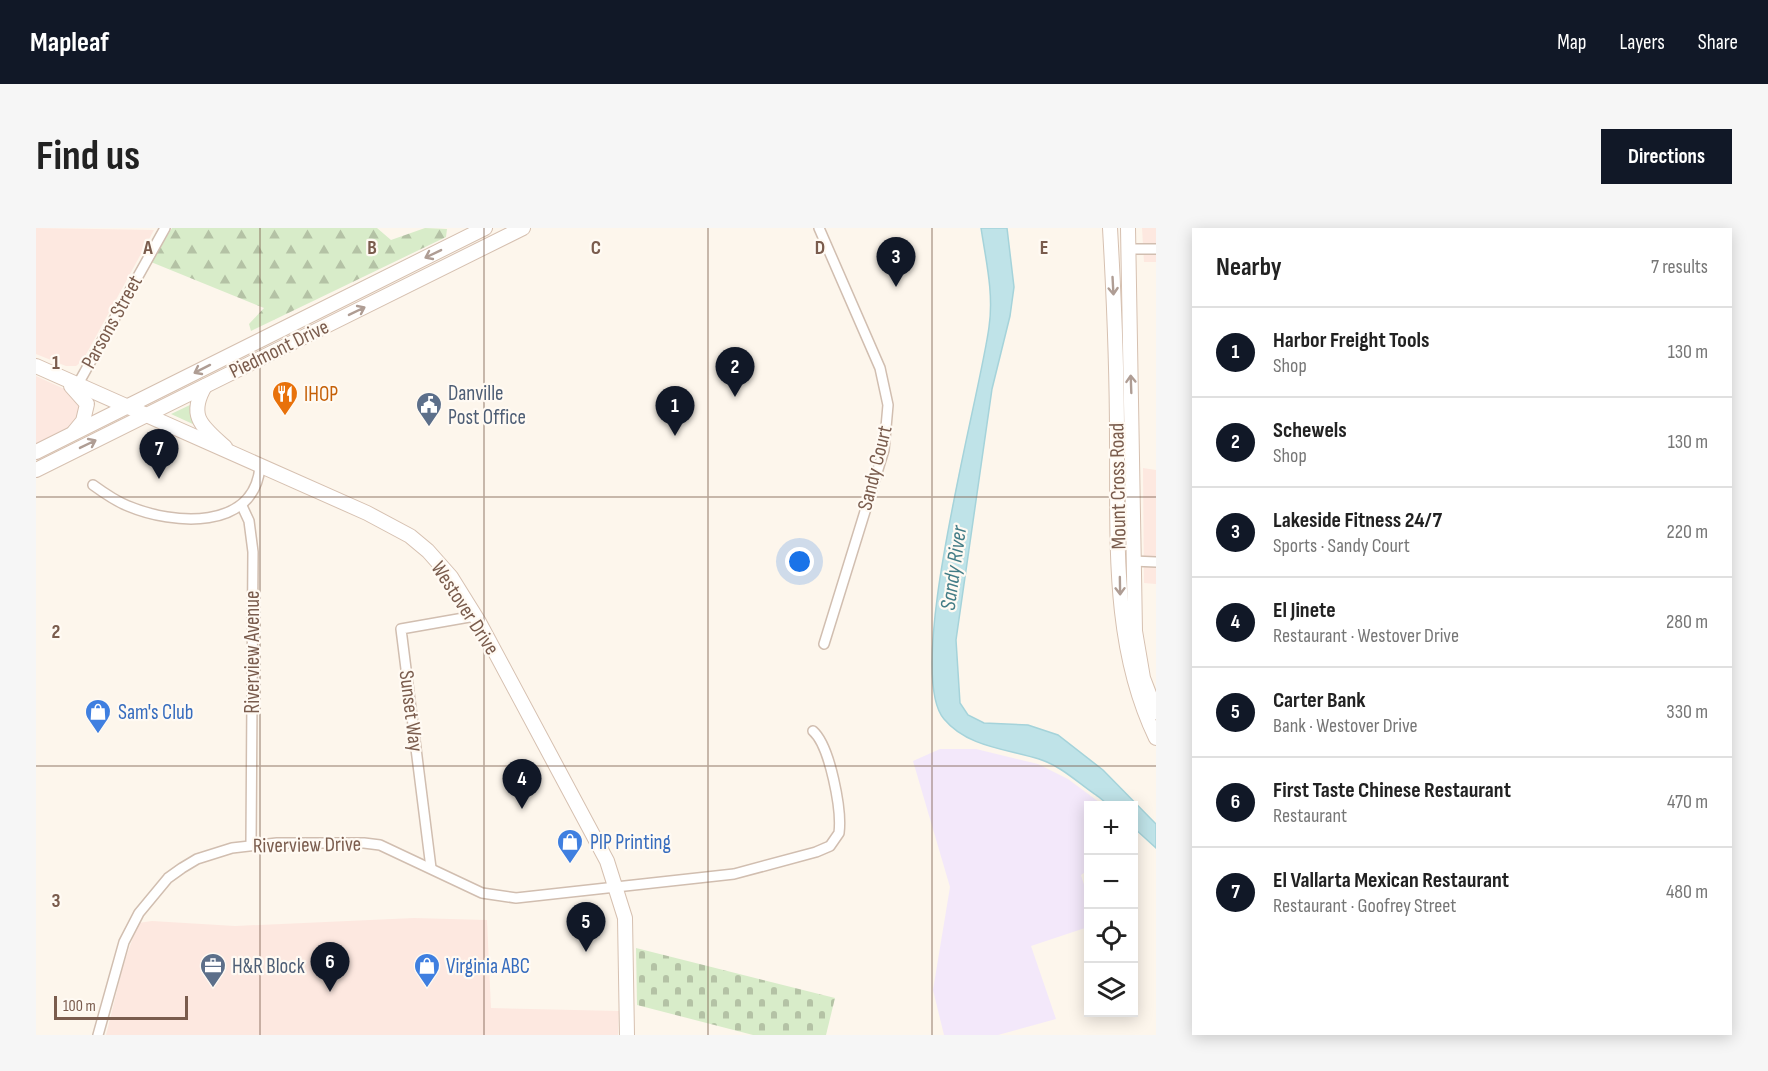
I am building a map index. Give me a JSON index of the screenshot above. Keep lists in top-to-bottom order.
{
  "streets": {
    "main road": ["Piedmont Drive", "Mount Cross Road", "Westover Drive"],
    "street": [
      "Parsons Street",
      "Sandy Court",
      "Riverview Avenue",
      "Sunset Way",
      "Riverview Drive"
    ]
  },
  "crossings": [
    ["Parsons Street", "Westover Drive"],
    ["Piedmont Drive", "Westover Drive"],
    ["Westover Drive", "Sunset Way"],
    ["Westover Drive", "Riverview Drive"],
    ["Riverview Avenue", "Riverview Drive"],
    ["Sunset Way", "Riverview Drive"]
  ],
  "water": ["Sandy River"],
  "places": {
    "restaurant": ["IHOP"],
    "public building": ["Danville Post Office"],
    "shop": ["Sam's Club", "PIP Printing", "Virginia ABC"],
    "office": ["H&R Block"]
  },
  "scale_bar": "100 m",
  "page": {
    "header": "Mapleaf",
    "nav": ["Map", "Layers", "Share"],
    "buttons": "Directions",
    "title": "Find us",
    "heading": ["Nearby", "7 results"],
    "pins": [
      "3",
      "2",
      "1",
      "7",
      "4",
      "5",
      "6"
    ],
    "list": [
      {
        "mark": "1",
        "name": "Harbor Freight Tools",
        "note": "Shop",
        "value": "130 m"
      },
      {
        "mark": "2",
        "name": "Schewels",
        "note": "Shop",
        "value": "130 m"
      },
      {
        "mark": "3",
        "name": "Lakeside Fitness 24/7",
        "note": "Sports · Sandy Court",
        "value": "220 m"
      },
      {
        "mark": "4",
        "name": "El Jinete",
        "note": "Restaurant · Westover Drive",
        "value": "280 m"
      },
      {
        "mark": "5",
        "name": "Carter Bank",
        "note": "Bank · Westover Drive",
        "value": "330 m"
      },
      {
        "mark": "6",
        "name": "First Taste Chinese Restaurant",
        "note": "Restaurant",
        "value": "470 m"
      },
      {
        "mark": "7",
        "name": "El Vallarta Mexican Restaurant",
        "note": "Restaurant · Goofrey Street",
        "value": "480 m"
      }
    ],
    "map_buttons": ["+", "−"],
    "scale": "100 m"
  },
  "grid": {
    "columns": [
      "A",
      "B",
      "C",
      "D",
      "E"
    ],
    "rows": ["1", "2", "3"]
  }
}
